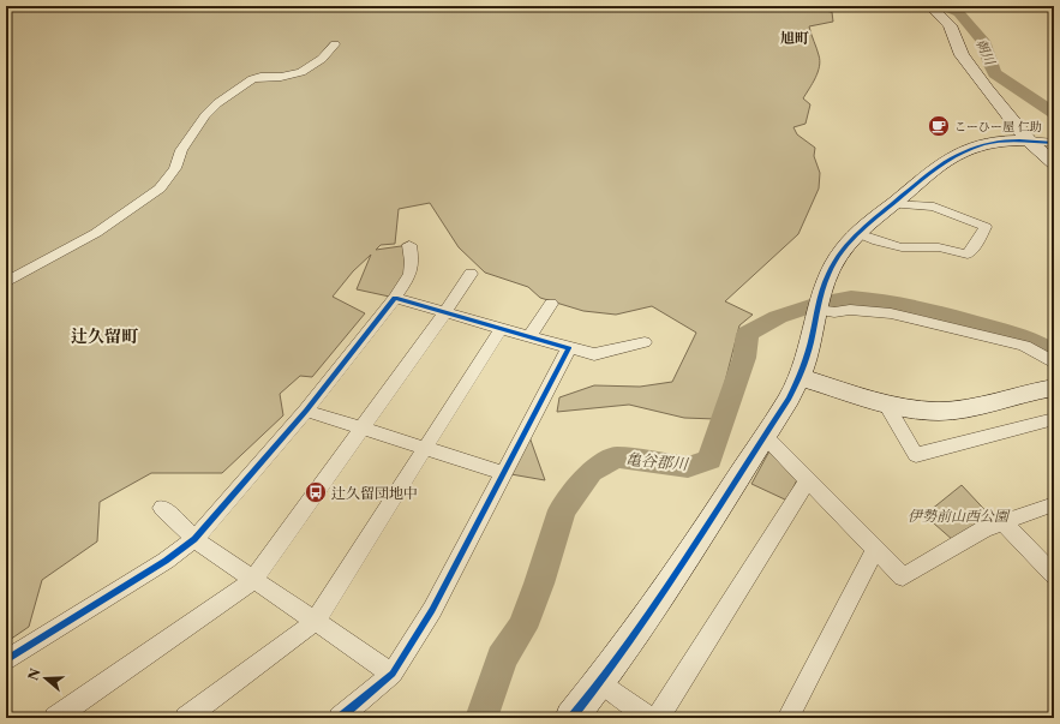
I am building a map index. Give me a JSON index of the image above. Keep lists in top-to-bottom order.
{
  "districts": ["旭町", "辻久留町"],
  "water": ["朝川", "亀谷郡川"],
  "parks": ["伊勢前山西公園"],
  "places": {
    "cafe": ["こーひー屋 仁助"],
    "bus stop": ["辻久留団地中"]
  },
  "north": "left"
}
